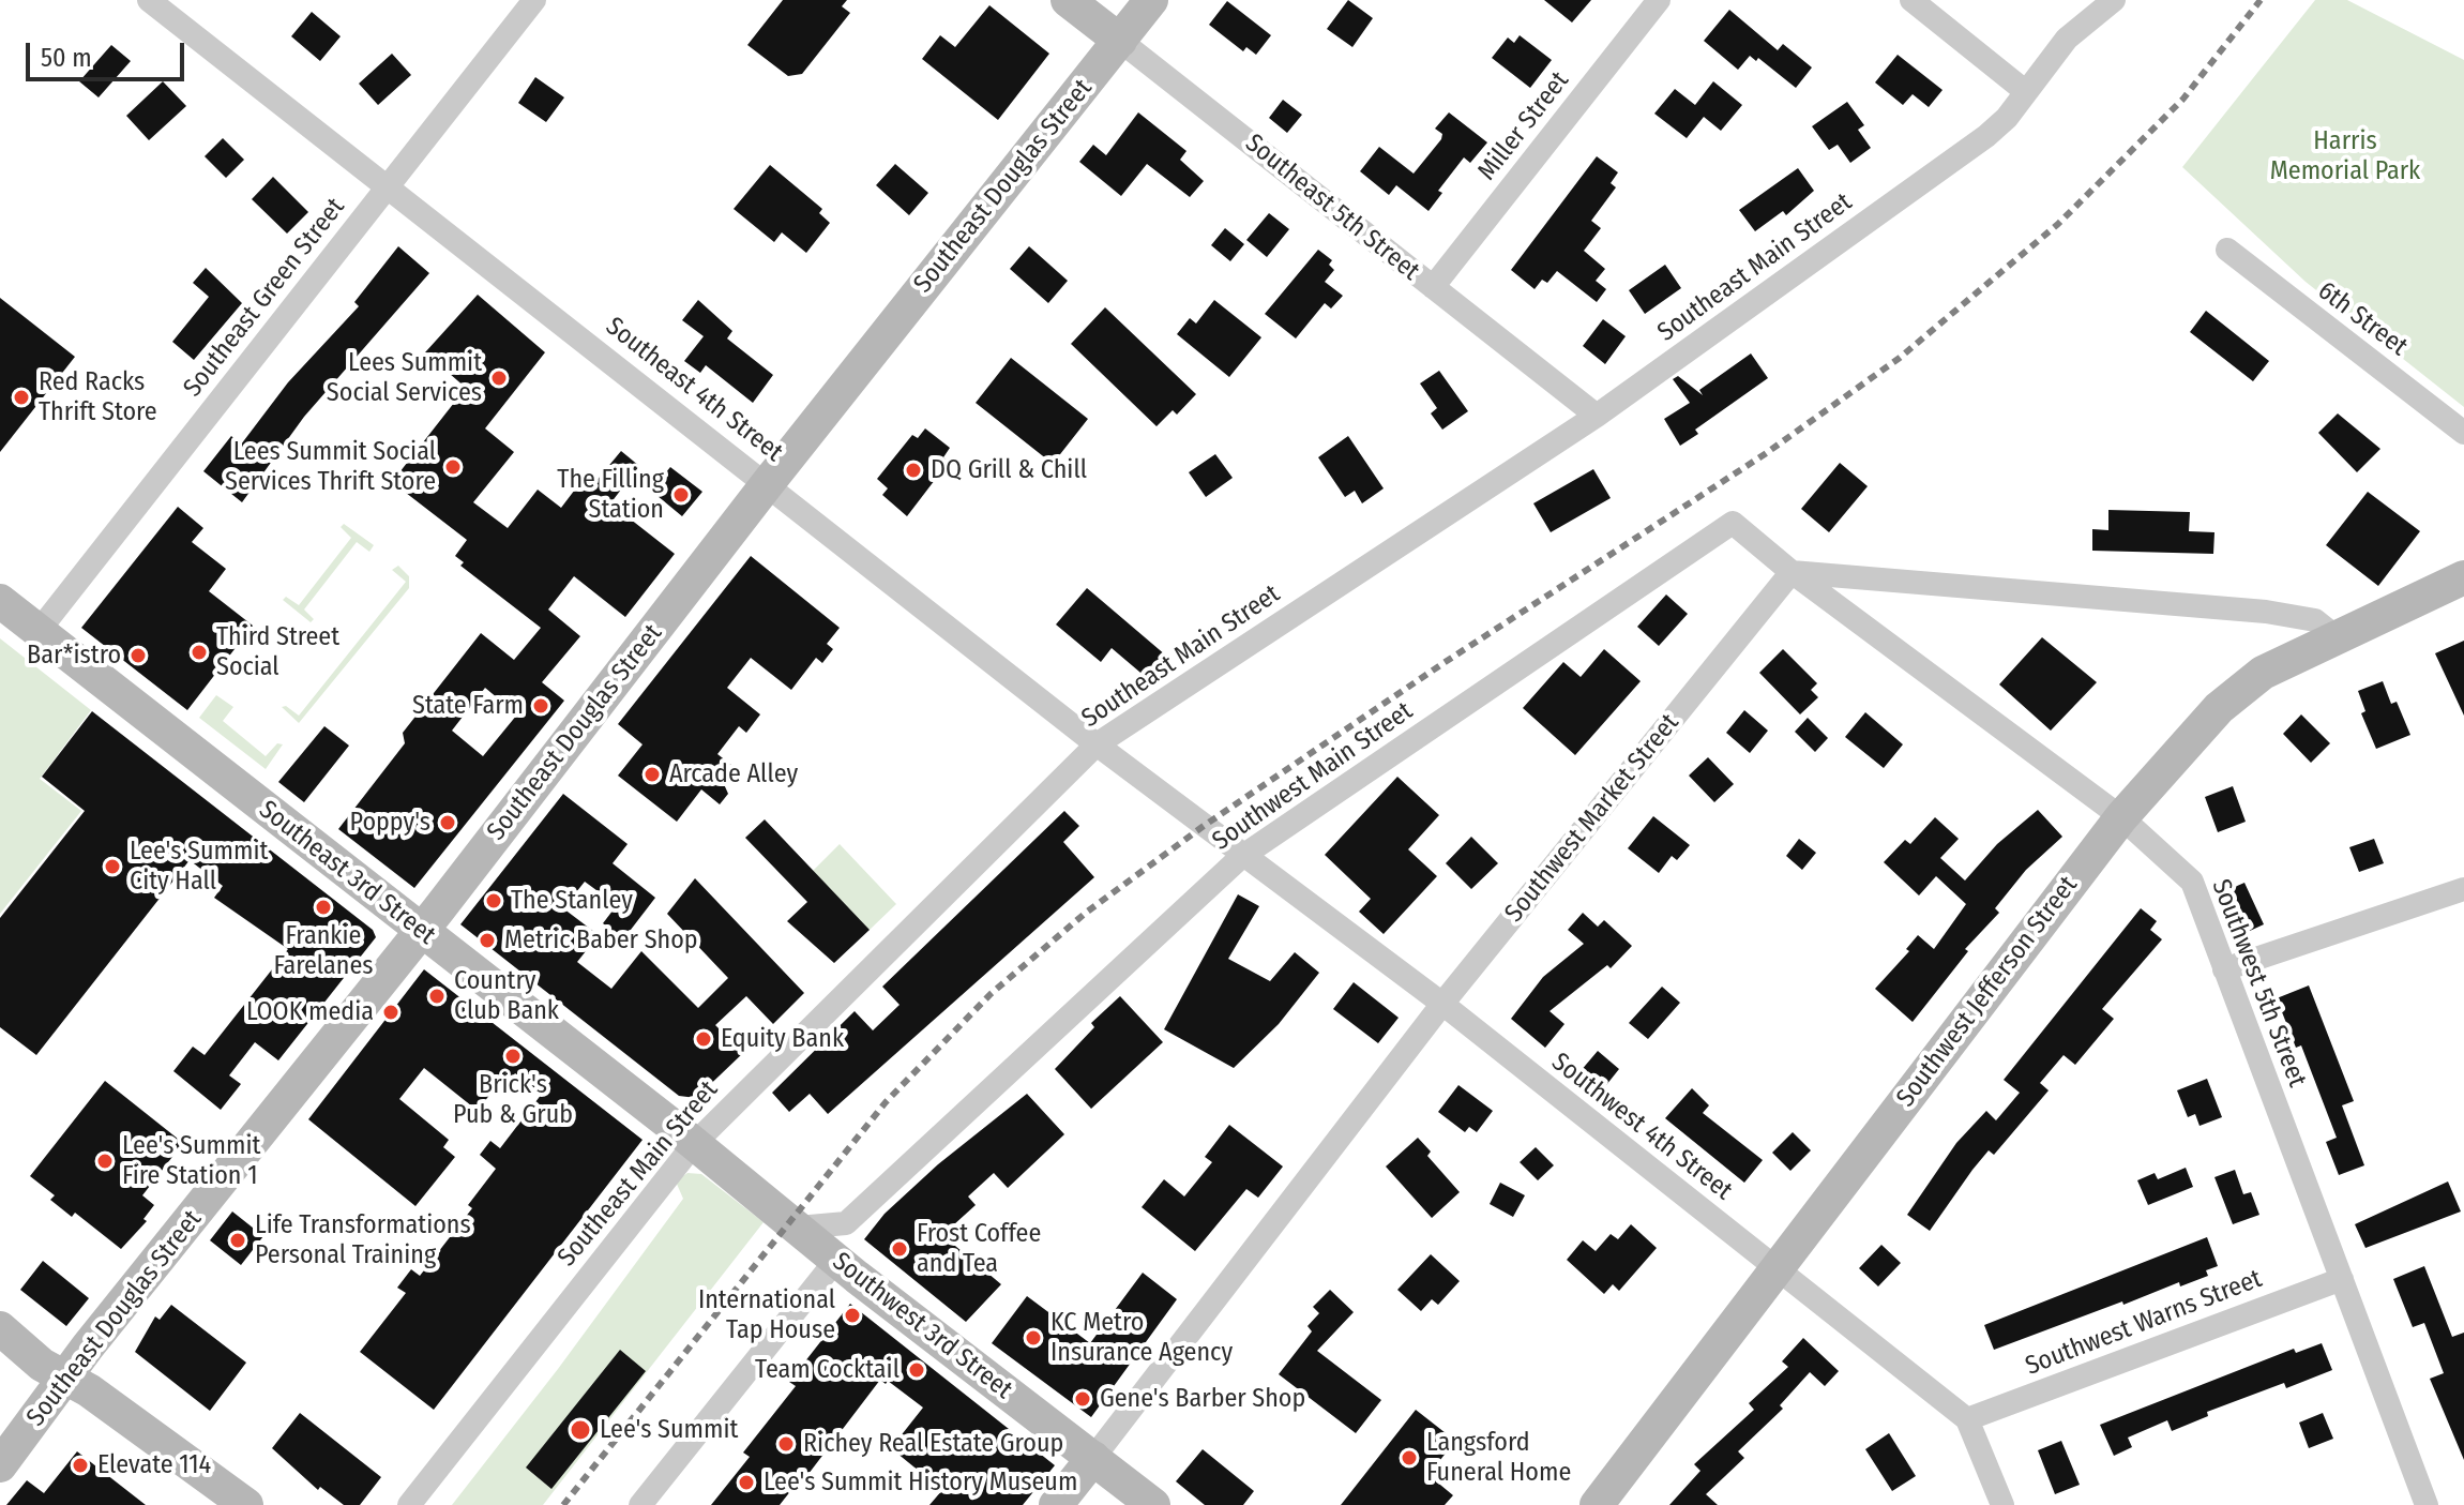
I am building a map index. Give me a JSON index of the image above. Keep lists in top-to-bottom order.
{
  "streets": {
    "main road": [
      "Southeast Douglas Street",
      "Southeast 5th Street",
      "Southwest Market Street",
      "Southeast 3rd Street",
      "Southwest Jefferson Street",
      "Southwest 3rd Street"
    ],
    "street": [
      "Miller Street",
      "Southeast Main Street",
      "Southeast Green Street",
      "6th Street",
      "Southeast 4th Street",
      "Southwest Main Street",
      "Southwest 5th Street",
      "Southwest 4th Street",
      "Southwest Warns Street"
    ]
  },
  "crossings": [
    ["Miller Street", "Southeast 5th Street"],
    ["Southeast Douglas Street", "Southeast 5th Street"],
    ["Southeast Douglas Street", "Southeast 4th Street"],
    ["Southeast Douglas Street", "Southeast 3rd Street"],
    ["Southeast 5th Street", "Southeast Main Street"],
    ["Southeast Main Street", "Southeast 4th Street"],
    ["Southeast Main Street", "Southeast 3rd Street"],
    ["Southeast Main Street", "Southwest 3rd Street"],
    ["Southeast Green Street", "Southeast 4th Street"],
    ["Southeast Green Street", "Southeast 3rd Street"],
    ["Southeast 4th Street", "Southwest 4th Street"],
    ["Southwest Main Street", "Southwest 5th Street"],
    ["Southwest Main Street", "Southwest 4th Street"],
    ["Southwest Market Street", "Southwest 5th Street"],
    ["Southwest Market Street", "Southwest 4th Street"],
    ["Southwest Market Street", "Southwest 3rd Street"],
    ["Southeast 3rd Street", "Southwest 3rd Street"],
    ["Southwest 5th Street", "Southwest Jefferson Street"],
    ["Southwest 5th Street", "Southwest Warns Street"],
    ["Southwest Jefferson Street", "Southwest 4th Street"],
    ["Southwest 4th Street", "Southwest Warns Street"]
  ],
  "parks": ["Harris Memorial Park"],
  "places": [
    "Lees Summit Social Services",
    "Red Racks Thrift Store",
    "Lees Summit Social Services Thrift Store",
    "DQ Grill & Chill",
    "The Filling Station",
    "Third Street Social",
    "Bar*istro",
    "State Farm",
    "Arcade Alley",
    "Poppy's",
    "Lee's Summit City Hall",
    "The Stanley",
    "Frankie Farelanes",
    "Metric Baber Shop",
    "Country Club Bank",
    "LOOK media",
    "Equity Bank",
    "Brick's Pub & Grub",
    "Lee's Summit Fire Station 1",
    "Life Transformations Personal Training",
    "Frost Coffee and Tea",
    "International Tap House",
    "KC Metro Insurance Agency",
    "Team Cocktail",
    "Gene's Barber Shop",
    "Lee's Summit",
    "Richey Real Estate Group",
    "Langsford Funeral Home",
    "Elevate 114",
    "Lee's Summit History Museum"
  ],
  "scale_bar": "50 m"
}
